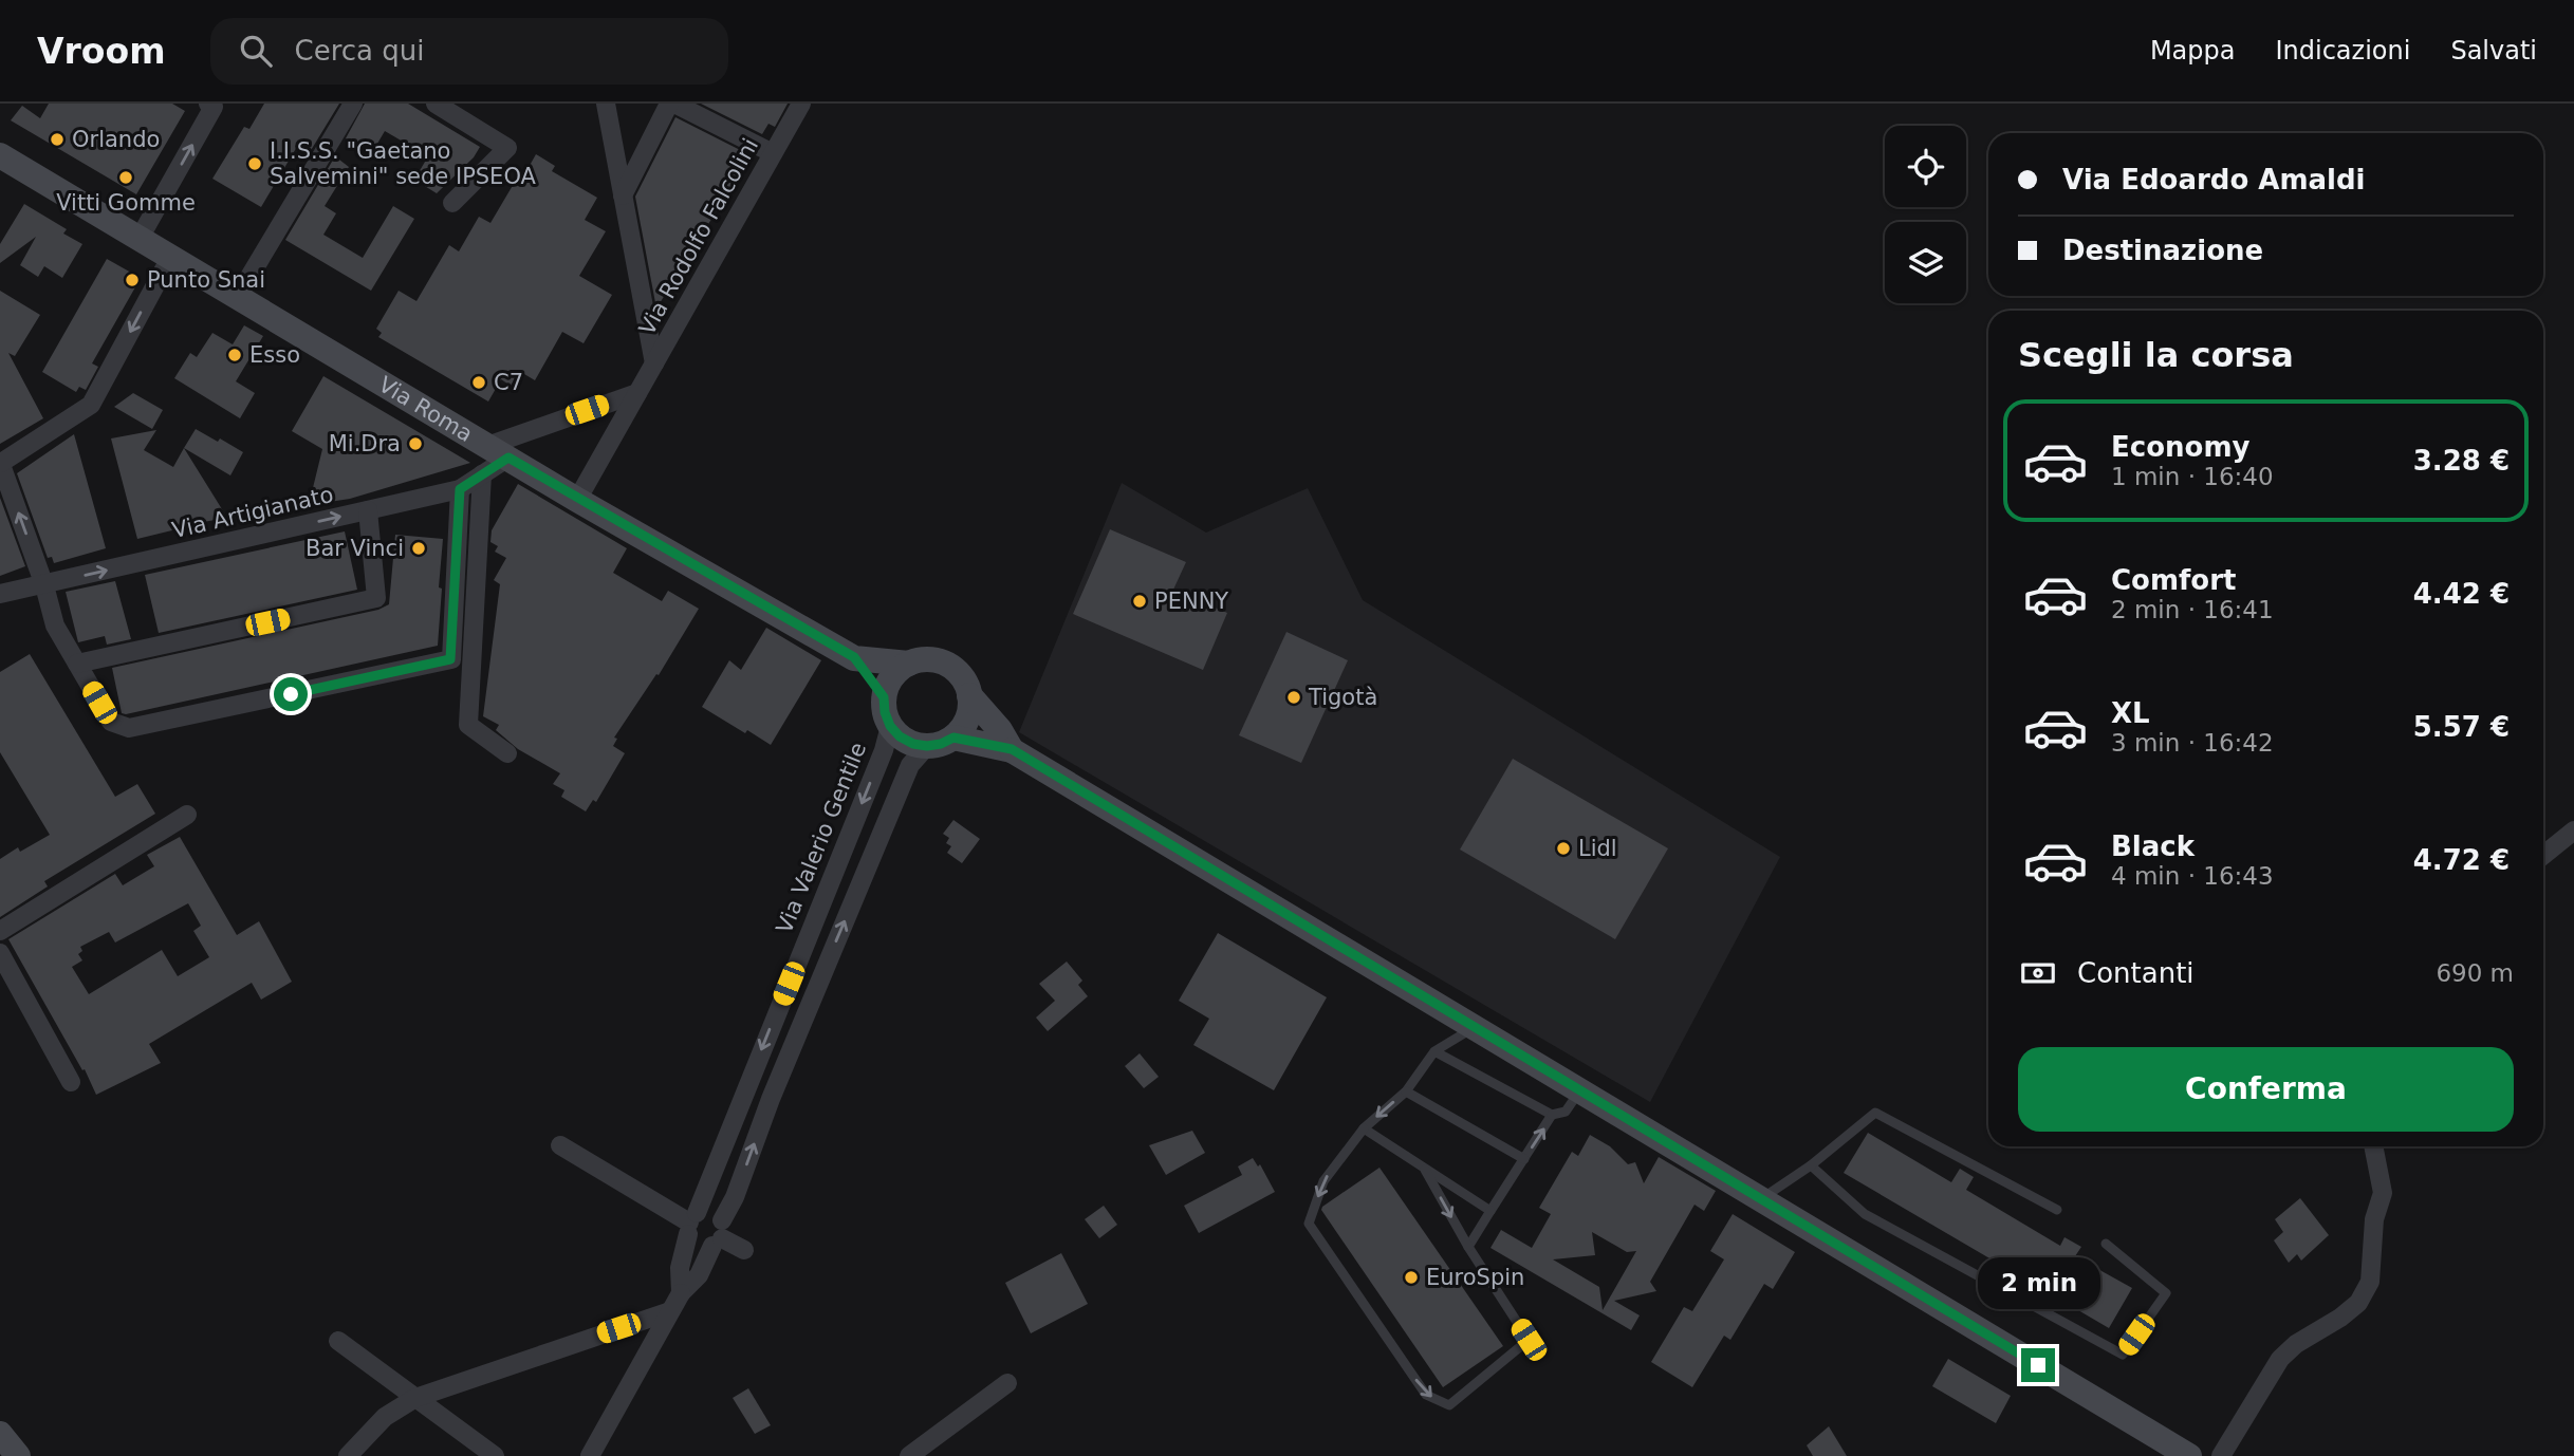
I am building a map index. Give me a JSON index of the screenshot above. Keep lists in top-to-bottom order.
{
  "streets": {
    "street": [
      "Via Rodolfo Falcolini",
      "Via Roma",
      "Via Artigianato",
      "Via Valerio Gentile"
    ]
  },
  "crossings": [
    ["Via Rodolfo Falcolini", "Via Roma"],
    ["Via Roma", "Via Artigianato"],
    ["Via Roma", "Via Valerio Gentile"]
  ],
  "one_way": ["Via Artigianato"],
  "places": [
    "Orlando",
    "I.I.S.S. \"Gaetano Salvemini\" sede IPSEOA",
    "Vitti Gomme",
    "Punto Snai",
    "Esso",
    "C7",
    "Mi.Dra",
    "Bar Vinci",
    "PENNY",
    "Tigotà",
    "Lidl",
    "EuroSpin"
  ],
  "page": {
    "header": "Vroom",
    "search": "Cerca qui",
    "nav": ["Mappa", "Indicazioni", "Salvati"],
    "banner": ["Via Edoardo Amaldi", "Destinazione"],
    "heading": "Scegli la corsa",
    "list": [
      {
        "name": "Economy",
        "note": "1 min · 16:40",
        "value": "3.28 €"
      },
      {
        "name": "Comfort",
        "note": "2 min · 16:41",
        "value": "4.42 €"
      },
      {
        "name": "XL",
        "note": "3 min · 16:42",
        "value": "5.57 €"
      },
      {
        "name": "Black",
        "note": "4 min · 16:43",
        "value": "4.72 €"
      }
    ],
    "pay": ["Contanti", "690 m"],
    "buttons": "Conferma",
    "bubble": "2 min"
  }
}
